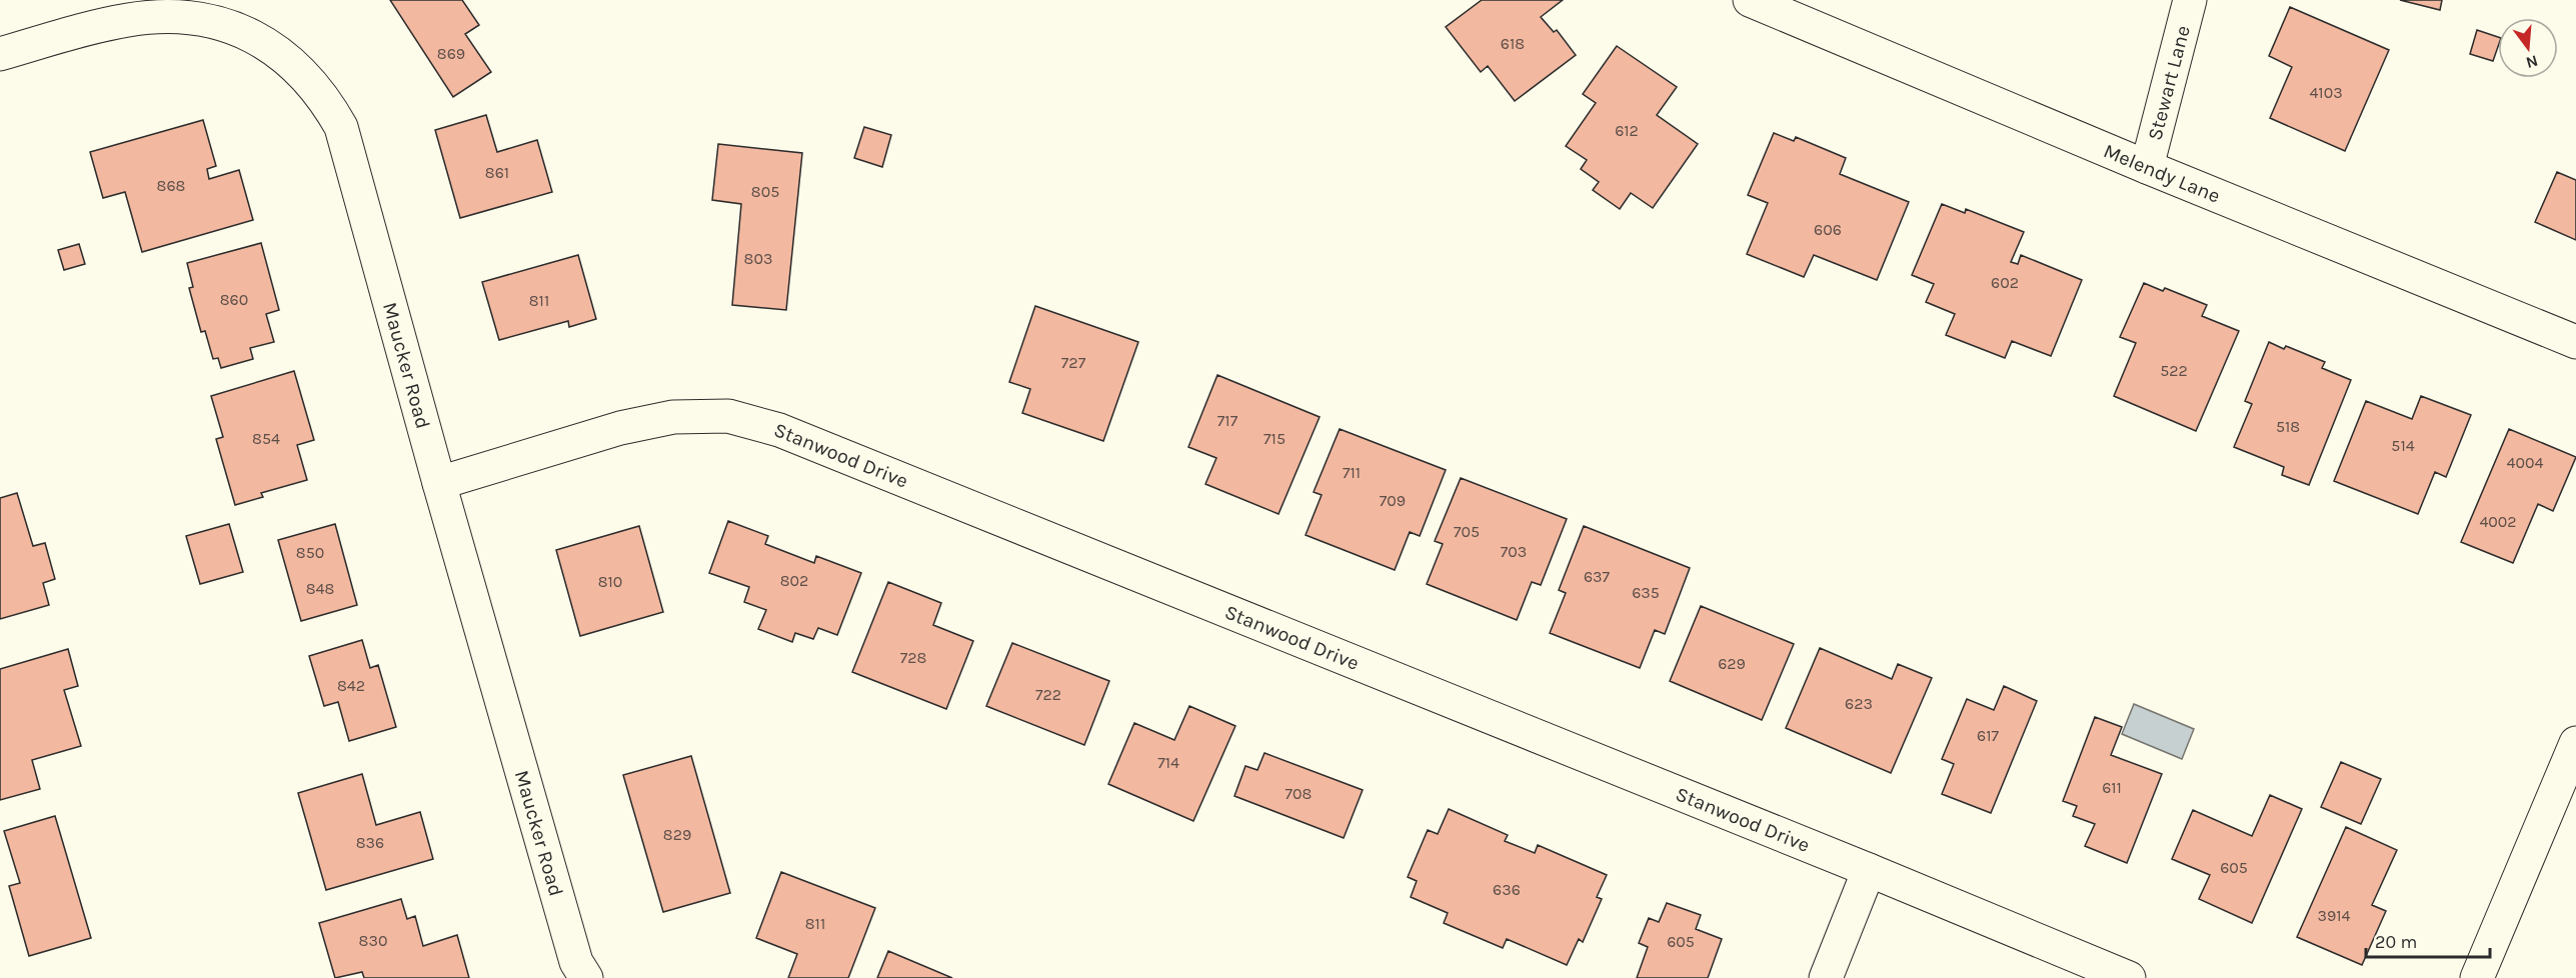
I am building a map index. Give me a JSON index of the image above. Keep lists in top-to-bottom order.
{
  "streets": {
    "street": [
      "Stewart Lane",
      "Melendy Lane",
      "Maucker Road",
      "Stanwood Drive"
    ]
  },
  "crossings": [
    ["Stewart Lane", "Melendy Lane"],
    ["Maucker Road", "Stanwood Drive"]
  ],
  "house_numbers": [
    "618",
    "869",
    "4103",
    "612",
    "861",
    "868",
    "805",
    "606",
    "803",
    "602",
    "860",
    "811",
    "727",
    "522",
    "717",
    "518",
    "854",
    "715",
    "514",
    "4004",
    "711",
    "709",
    "4002",
    "705",
    "703",
    "850",
    "637",
    "802",
    "810",
    "848",
    "635",
    "728",
    "629",
    "842",
    "722",
    "623",
    "617",
    "714",
    "611",
    "708",
    "829",
    "836",
    "605",
    "636",
    "3914",
    "811",
    "830",
    "605"
  ],
  "scale_bar": "20 m",
  "north": "bottom"
}
